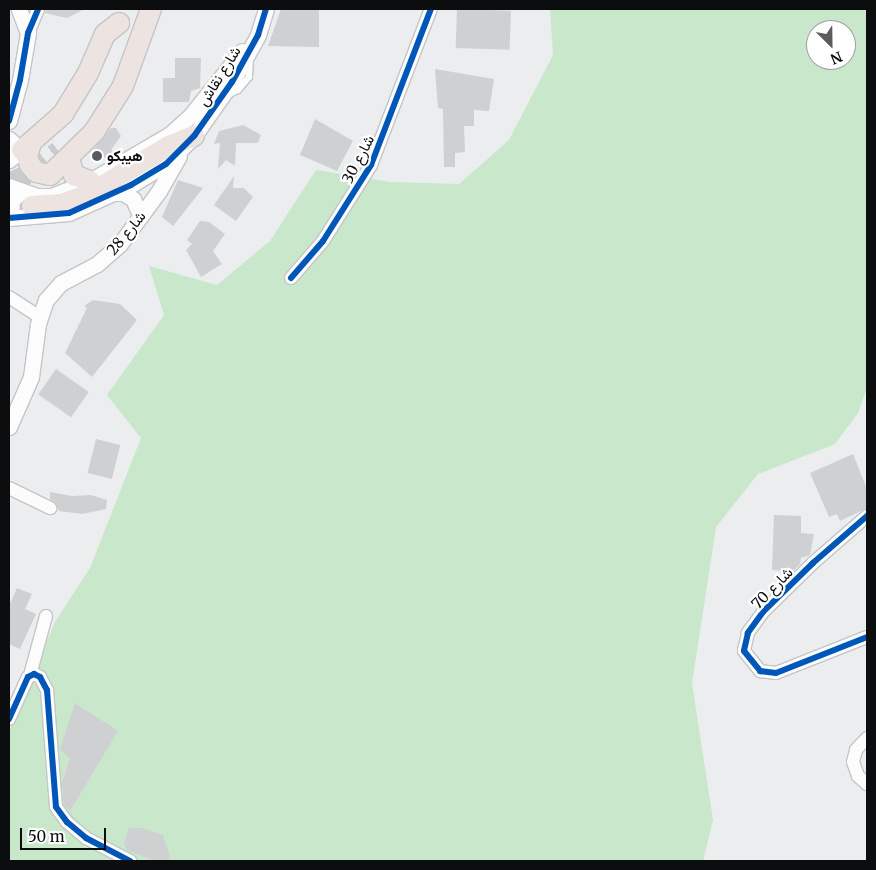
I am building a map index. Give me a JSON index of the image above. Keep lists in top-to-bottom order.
{
  "streets": {
    "street": [
      "شارع نقاش",
      "شارع 30",
      "شارع 28",
      "شارع 70"
    ]
  },
  "crossings": [
    ["شارع نقاش", "شارع 28"]
  ],
  "places": ["هيبكو"],
  "scale_bar": "50 m",
  "north": "bottom right"
}
